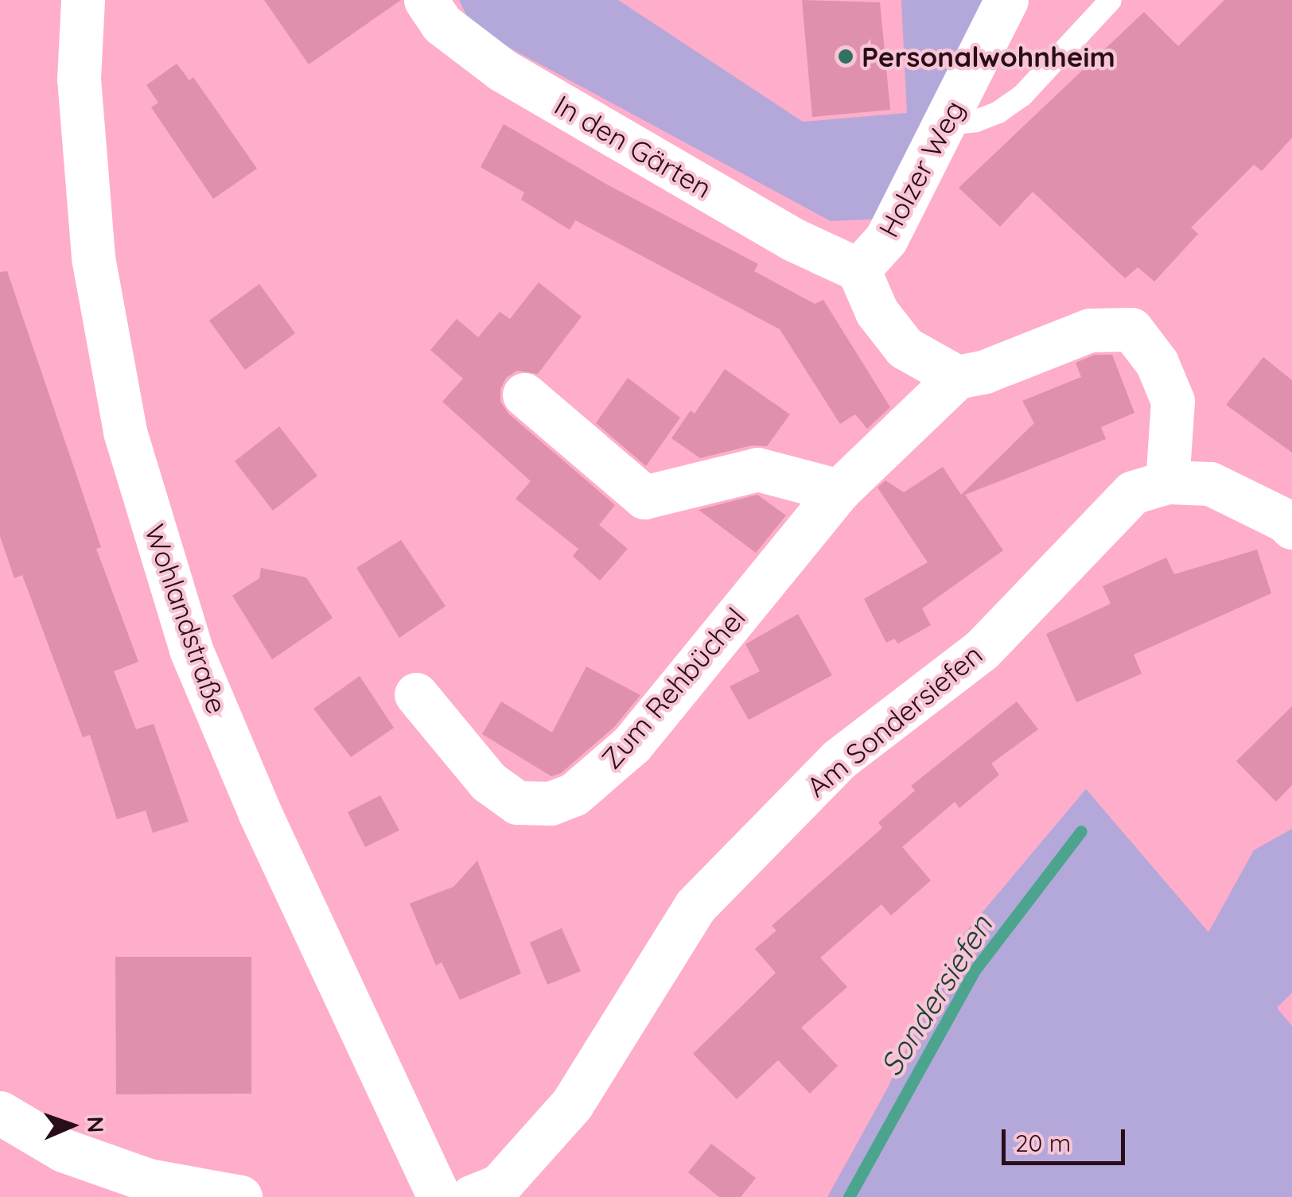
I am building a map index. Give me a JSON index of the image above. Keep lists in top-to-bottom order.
{
  "streets": {
    "street": [
      "In den Gärten",
      "Holzer Weg",
      "Wohlandstraße",
      "Zum Rehbüchel",
      "Am Sondersiefen"
    ]
  },
  "crossings": [
    ["In den Gärten", "Holzer Weg"]
  ],
  "water": ["Sondersiefen"],
  "places": ["Personalwohnheim"],
  "scale_bar": "20 m",
  "north": "right"
}
